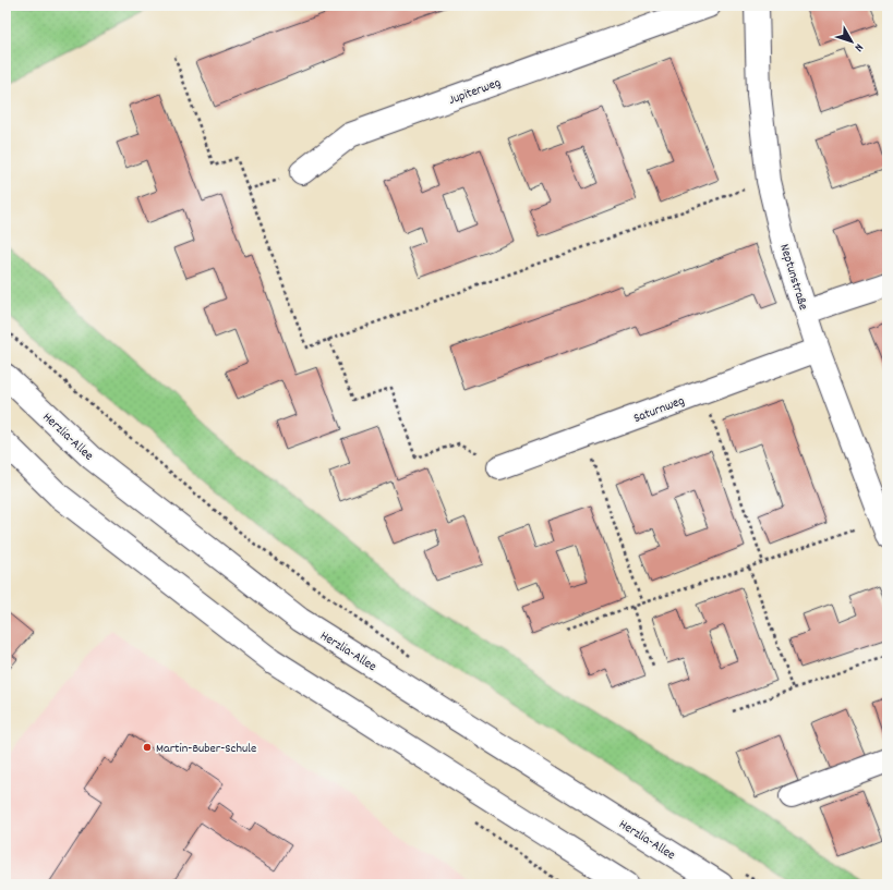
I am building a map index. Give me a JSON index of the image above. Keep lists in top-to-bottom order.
{
  "streets": {
    "main road": [
      "Jupiterweg",
      "Neptunstraße",
      "Saturnweg",
      "Herzlia-Allee"
    ]
  },
  "crossings": [
    ["Neptunstraße", "Saturnweg"]
  ],
  "places": ["Martin-Buber-Schule"],
  "north": "bottom right"
}
